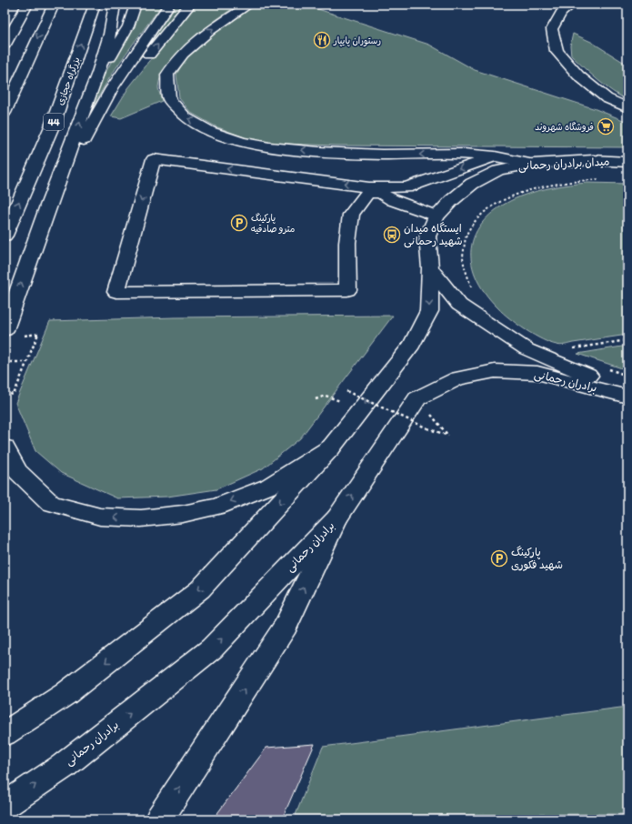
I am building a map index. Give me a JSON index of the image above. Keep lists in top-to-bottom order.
{
  "streets": {
    "main road": [
      "بزرگراه حجازی",
      "44",
      "میدان برادران رحمانی",
      "برادران رحمانی"
    ]
  },
  "places": {
    "restaurant": ["رستوران پایپار"],
    "supermarket": ["فروشگاه شهروند"],
    "parking": ["پارکینگ مترو صادقیه", "پارکینگ شهید فکوری"],
    "bus stop": ["ایستگاه میدان شهید رحمانی"]
  }
}
